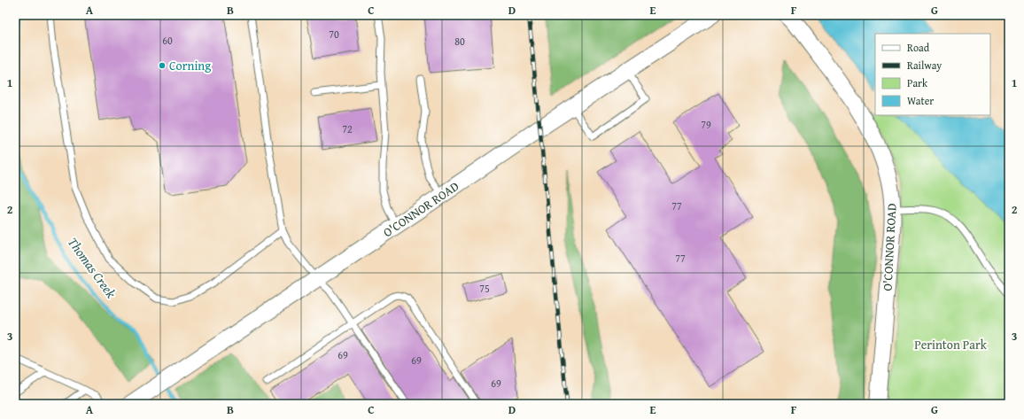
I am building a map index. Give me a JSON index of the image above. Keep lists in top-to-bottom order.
{
  "streets": {
    "street": ["O'CONNOR ROAD"]
  },
  "water": ["Thomas Creek"],
  "parks": ["Perinton Park"],
  "places": ["Corning"],
  "house_numbers": [
    "70",
    "60",
    "80",
    "79",
    "72",
    "77",
    "77",
    "75",
    "69",
    "69",
    "69"
  ],
  "legend": [
    "Road",
    "Railway",
    "Park",
    "Water"
  ],
  "grid": {
    "columns": [
      "A",
      "B",
      "C",
      "D",
      "E",
      "F",
      "G"
    ],
    "rows": ["1", "2", "3"]
  }
}
